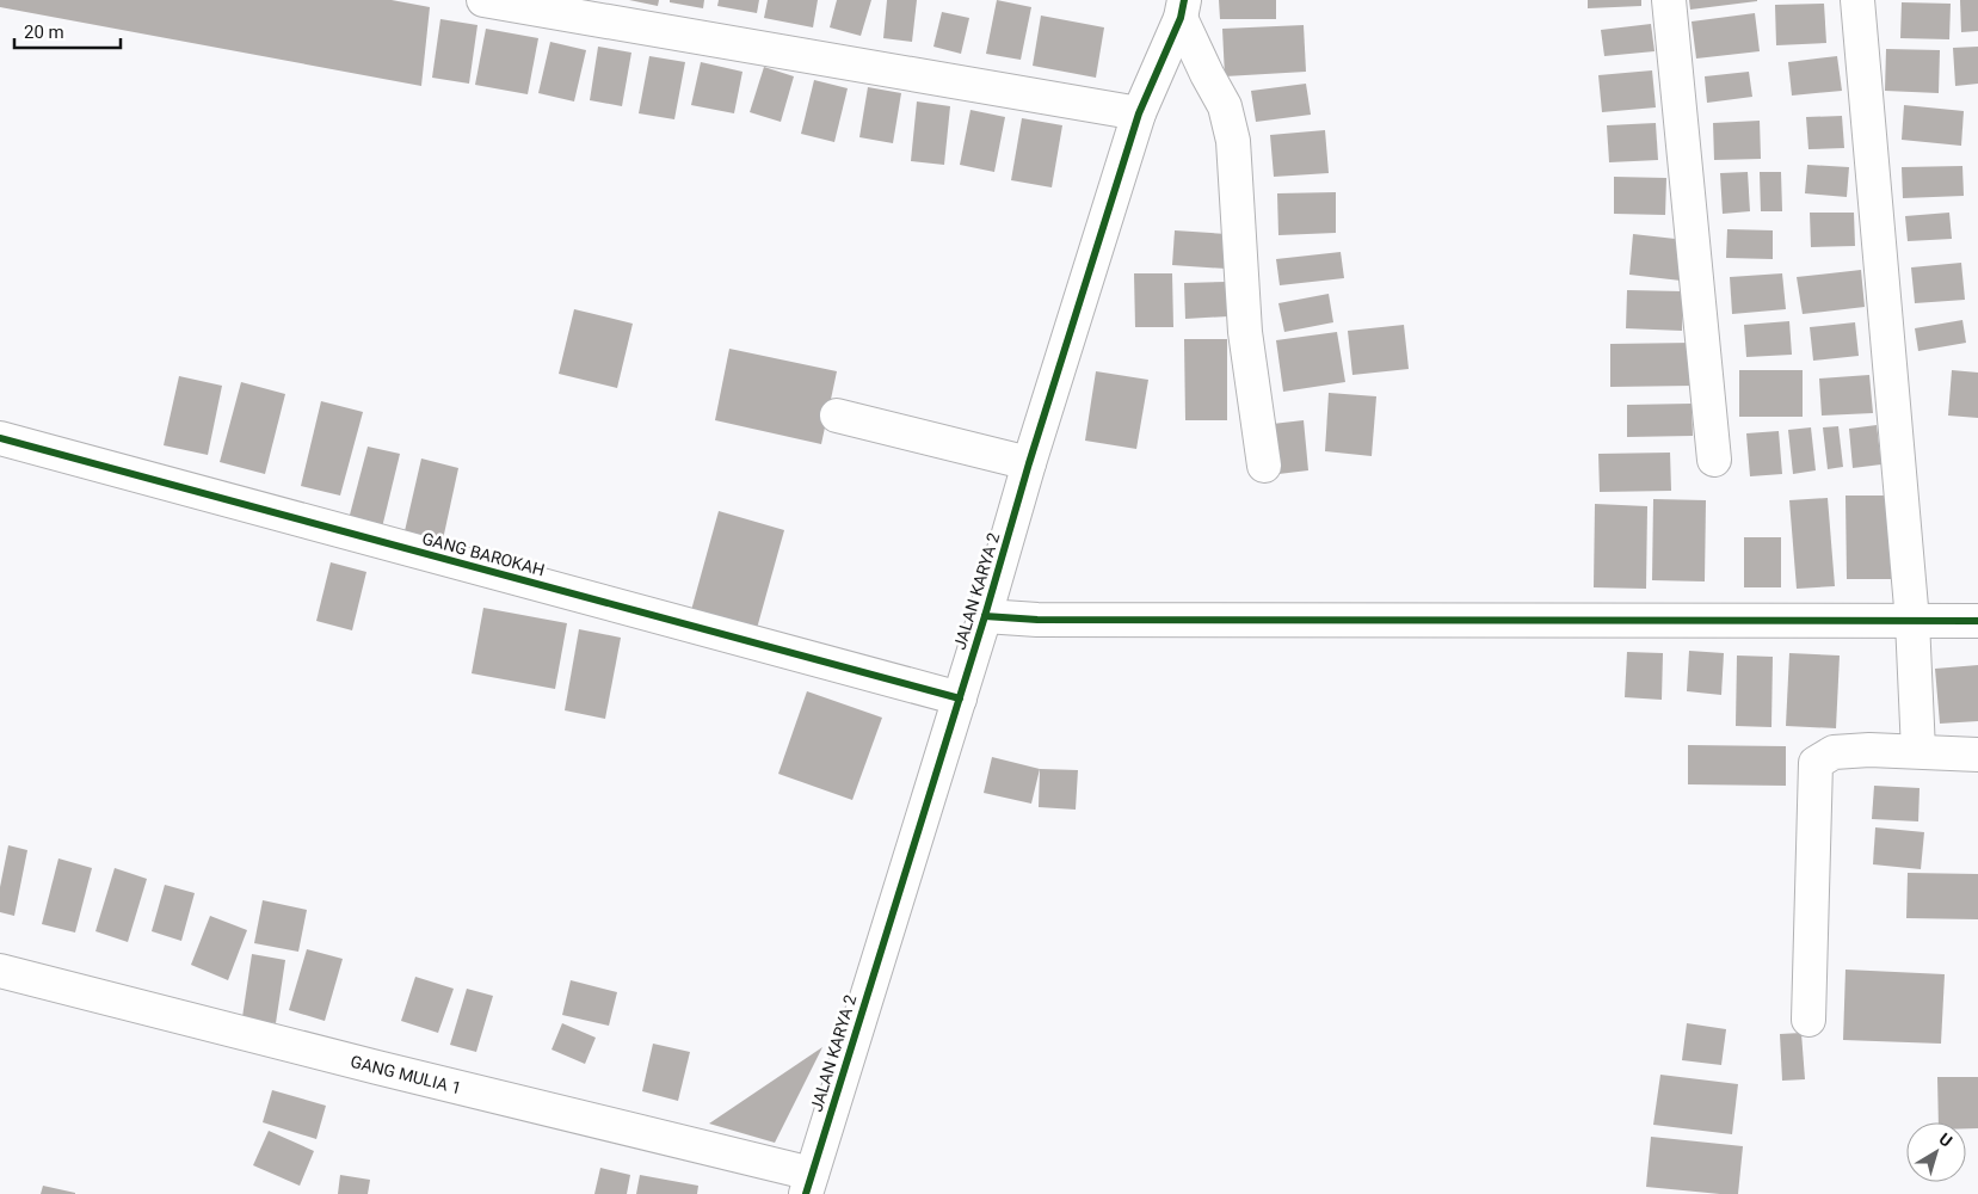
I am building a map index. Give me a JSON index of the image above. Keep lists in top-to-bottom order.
{
  "streets": {
    "street": ["GANG BAROKAH", "JALAN KARYA 2", "GANG MULIA 1"]
  },
  "crossings": [
    ["GANG BAROKAH", "JALAN KARYA 2"],
    ["JALAN KARYA 2", "GANG MULIA 1"]
  ],
  "scale_bar": "20 m",
  "north": "top right"
}
